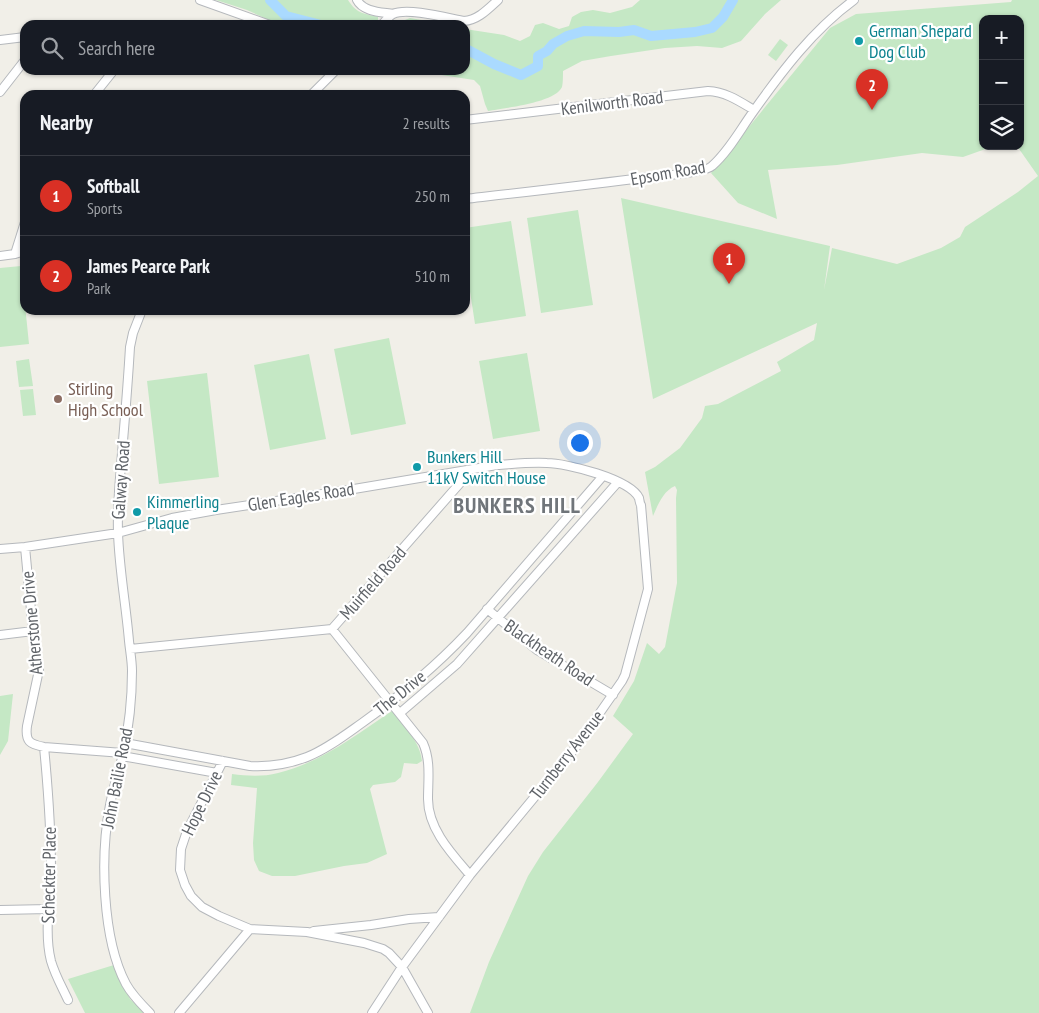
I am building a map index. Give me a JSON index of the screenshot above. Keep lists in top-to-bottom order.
{
  "streets": {
    "street": [
      "Kenilworth Road",
      "Epsom Road",
      "Galway Road",
      "Glen Eagles Road",
      "Muirfield Road",
      "Atherstone Drive",
      "Blackheath Road",
      "The Drive",
      "Turnberry Avenue",
      "John Bailie Road",
      "Hope Drive",
      "Scheckter Place"
    ]
  },
  "crossings": [
    ["Kenilworth Road", "Epsom Road"],
    ["Galway Road", "Glen Eagles Road"],
    ["Galway Road", "John Bailie Road"],
    ["Glen Eagles Road", "Muirfield Road"],
    ["Glen Eagles Road", "Atherstone Drive"],
    ["Glen Eagles Road", "The Drive"],
    ["Glen Eagles Road", "Turnberry Avenue"],
    ["Glen Eagles Road", "John Bailie Road"],
    ["Muirfield Road", "John Bailie Road"],
    ["Atherstone Drive", "Scheckter Place"],
    ["Blackheath Road", "The Drive"],
    ["Blackheath Road", "Turnberry Avenue"],
    ["The Drive", "Turnberry Avenue"],
    ["The Drive", "John Bailie Road"],
    ["The Drive", "Hope Drive"],
    ["Turnberry Avenue", "Hope Drive"]
  ],
  "districts": ["BUNKERS HILL"],
  "places": [
    "German Shepard Dog Club",
    "Stirling High School",
    "Bunkers Hill 11kV Switch House",
    "Kimmerling Plaque"
  ],
  "page": {
    "map_buttons": ["+", "−"],
    "search": "Search here",
    "pins": ["2", "1"],
    "heading": ["Nearby", "2 results"],
    "list": [
      {
        "mark": "1",
        "name": "Softball",
        "note": "Sports",
        "value": "250 m"
      },
      {
        "mark": "2",
        "name": "James Pearce Park",
        "note": "Park",
        "value": "510 m"
      }
    ]
  }
}
